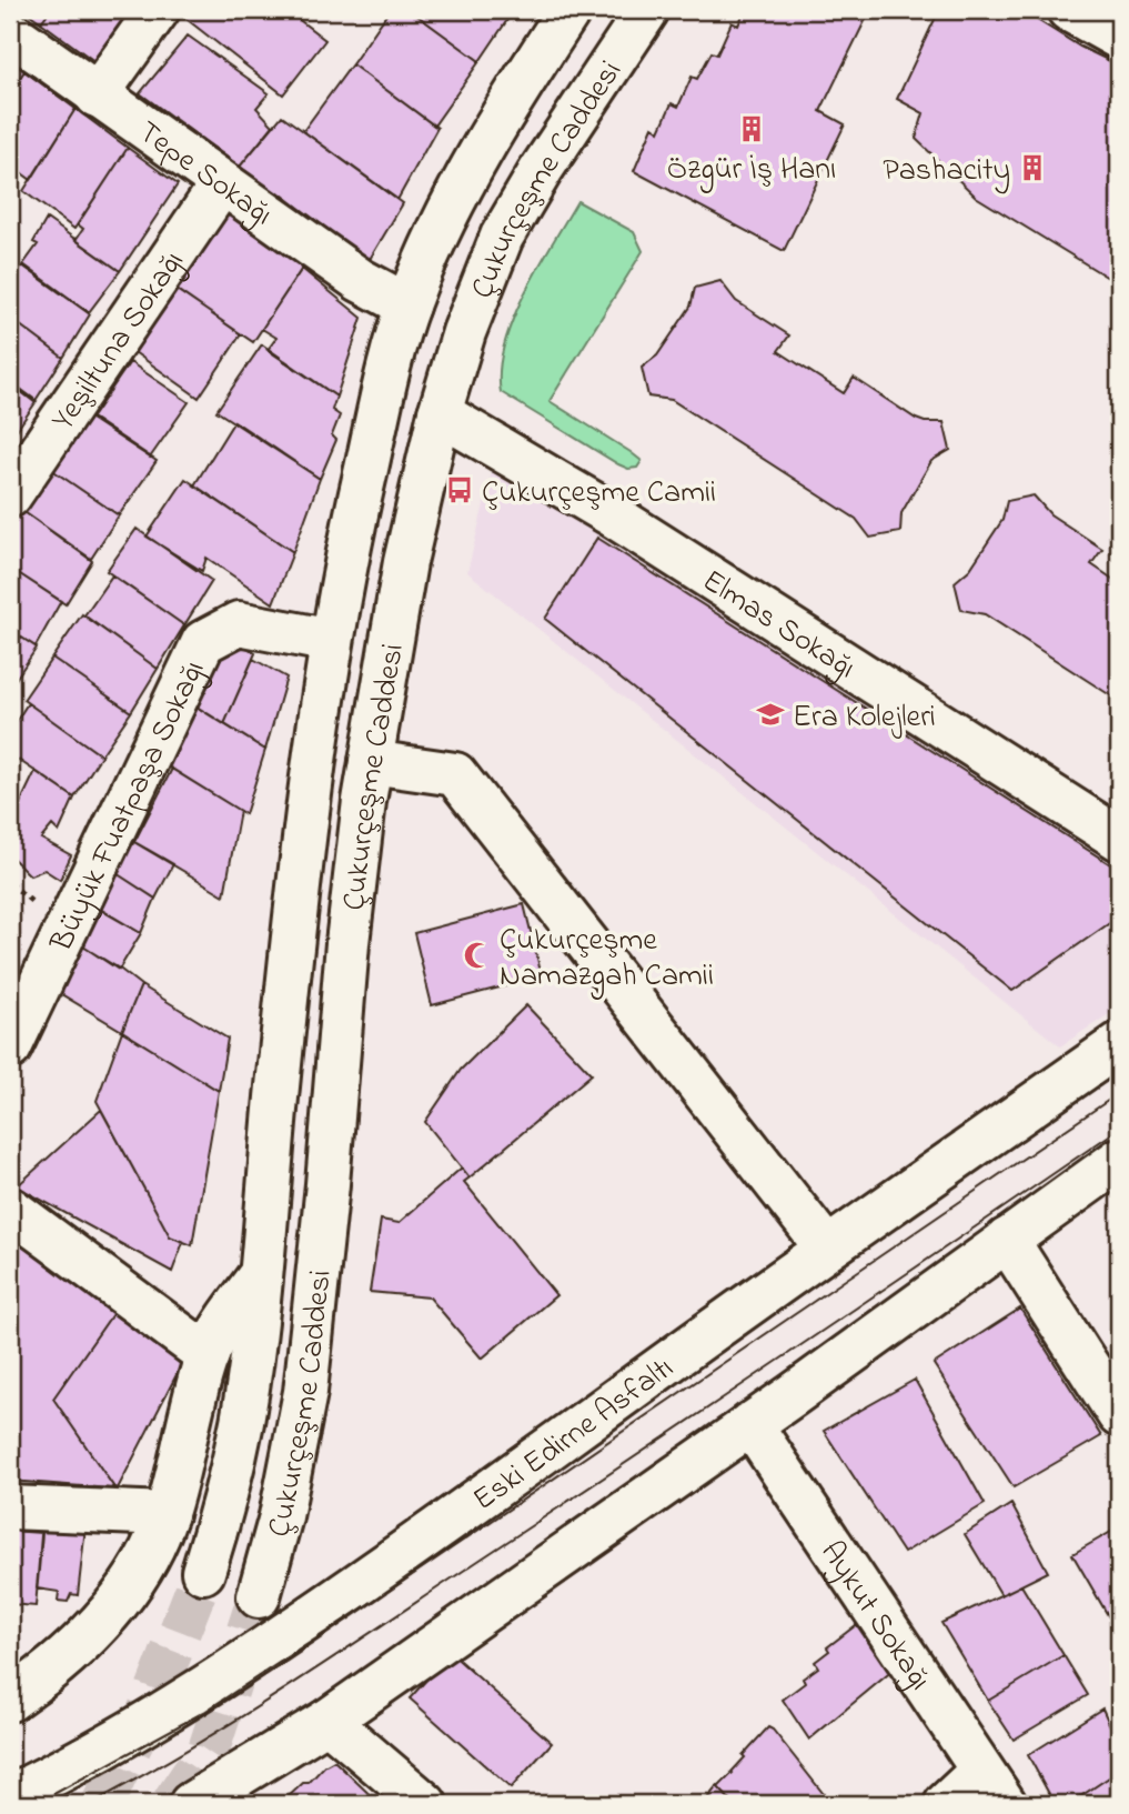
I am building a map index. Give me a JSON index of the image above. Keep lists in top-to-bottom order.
{
  "streets": {
    "main road": [
      "Tepe Sokağı",
      "Çukurçeşme Caddesi",
      "Yeşiltuna Sokağı",
      "Elmas Sokağı",
      "Büyük Fuatpaşa Sokağı",
      "Eski Edirne Asfaltı",
      "Aykut Sokağı"
    ]
  },
  "crossings": [
    ["Tepe Sokağı", "Çukurçeşme Caddesi"],
    ["Tepe Sokağı", "Yeşiltuna Sokağı"],
    ["Çukurçeşme Caddesi", "Elmas Sokağı"],
    ["Çukurçeşme Caddesi", "Büyük Fuatpaşa Sokağı"]
  ],
  "places": {
    "building": ["Özgür İş Hanı", "Pashacity"],
    "bus stop": ["Çukurçeşme Camii"],
    "school or university": ["Era Kolejleri"],
    "mosque": ["Çukurçeşme Namazgah Camii"]
  }
}
